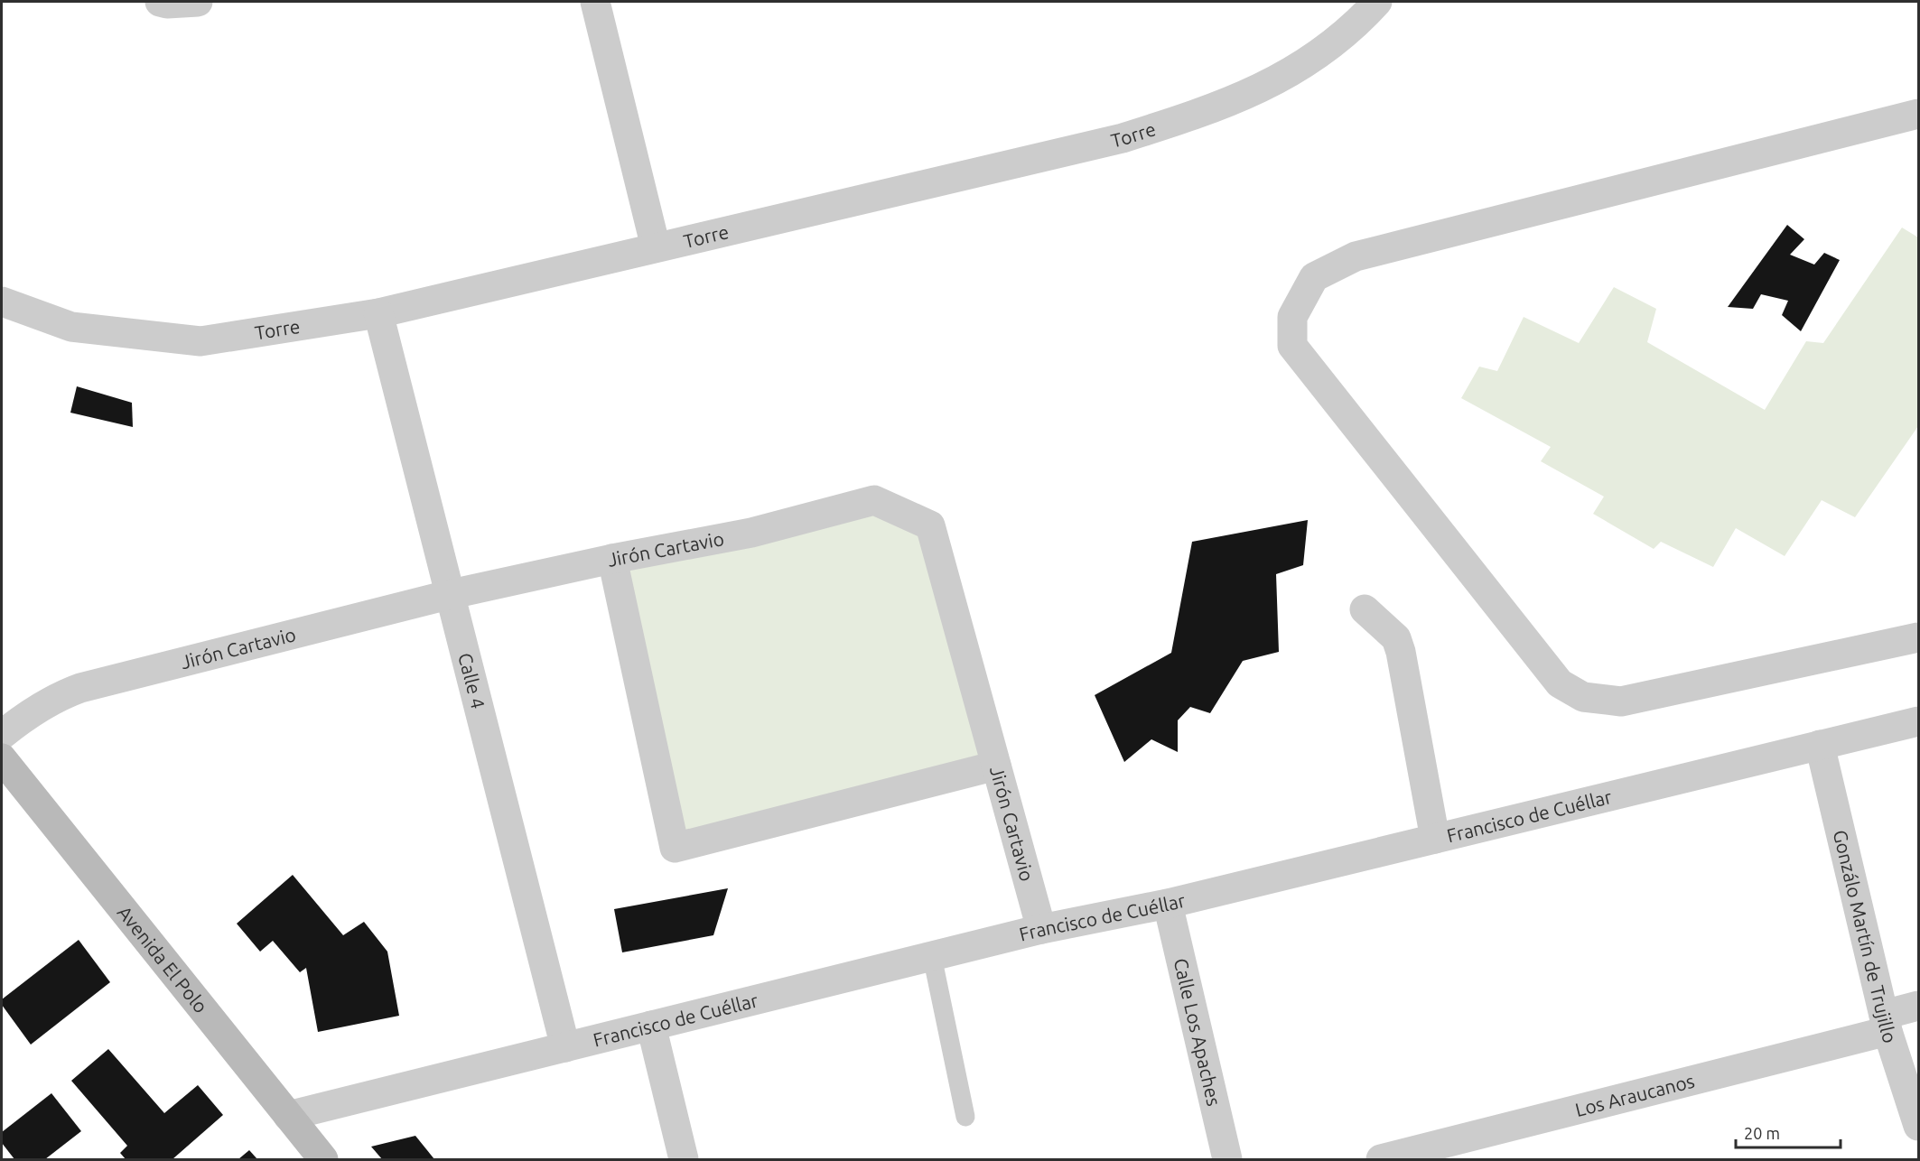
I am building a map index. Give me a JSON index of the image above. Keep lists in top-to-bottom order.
{
  "streets": {
    "main road": ["Avenida El Polo"],
    "street": [
      "Torre",
      "Jirón Cartavio",
      "Calle 4",
      "Francisco de Cuéllar",
      "Gonzálo Martín de Trujillo",
      "Calle Los Apaches",
      "Los Araucanos"
    ]
  },
  "crossings": [
    ["Torre", "Calle 4"],
    ["Jirón Cartavio", "Calle 4"],
    ["Jirón Cartavio", "Francisco de Cuéllar"],
    ["Calle 4", "Francisco de Cuéllar"],
    ["Francisco de Cuéllar", "Gonzálo Martín de Trujillo"],
    ["Francisco de Cuéllar", "Avenida El Polo"],
    ["Francisco de Cuéllar", "Calle Los Apaches"],
    ["Gonzálo Martín de Trujillo", "Los Araucanos"]
  ],
  "scale_bar": "20 m"
}
